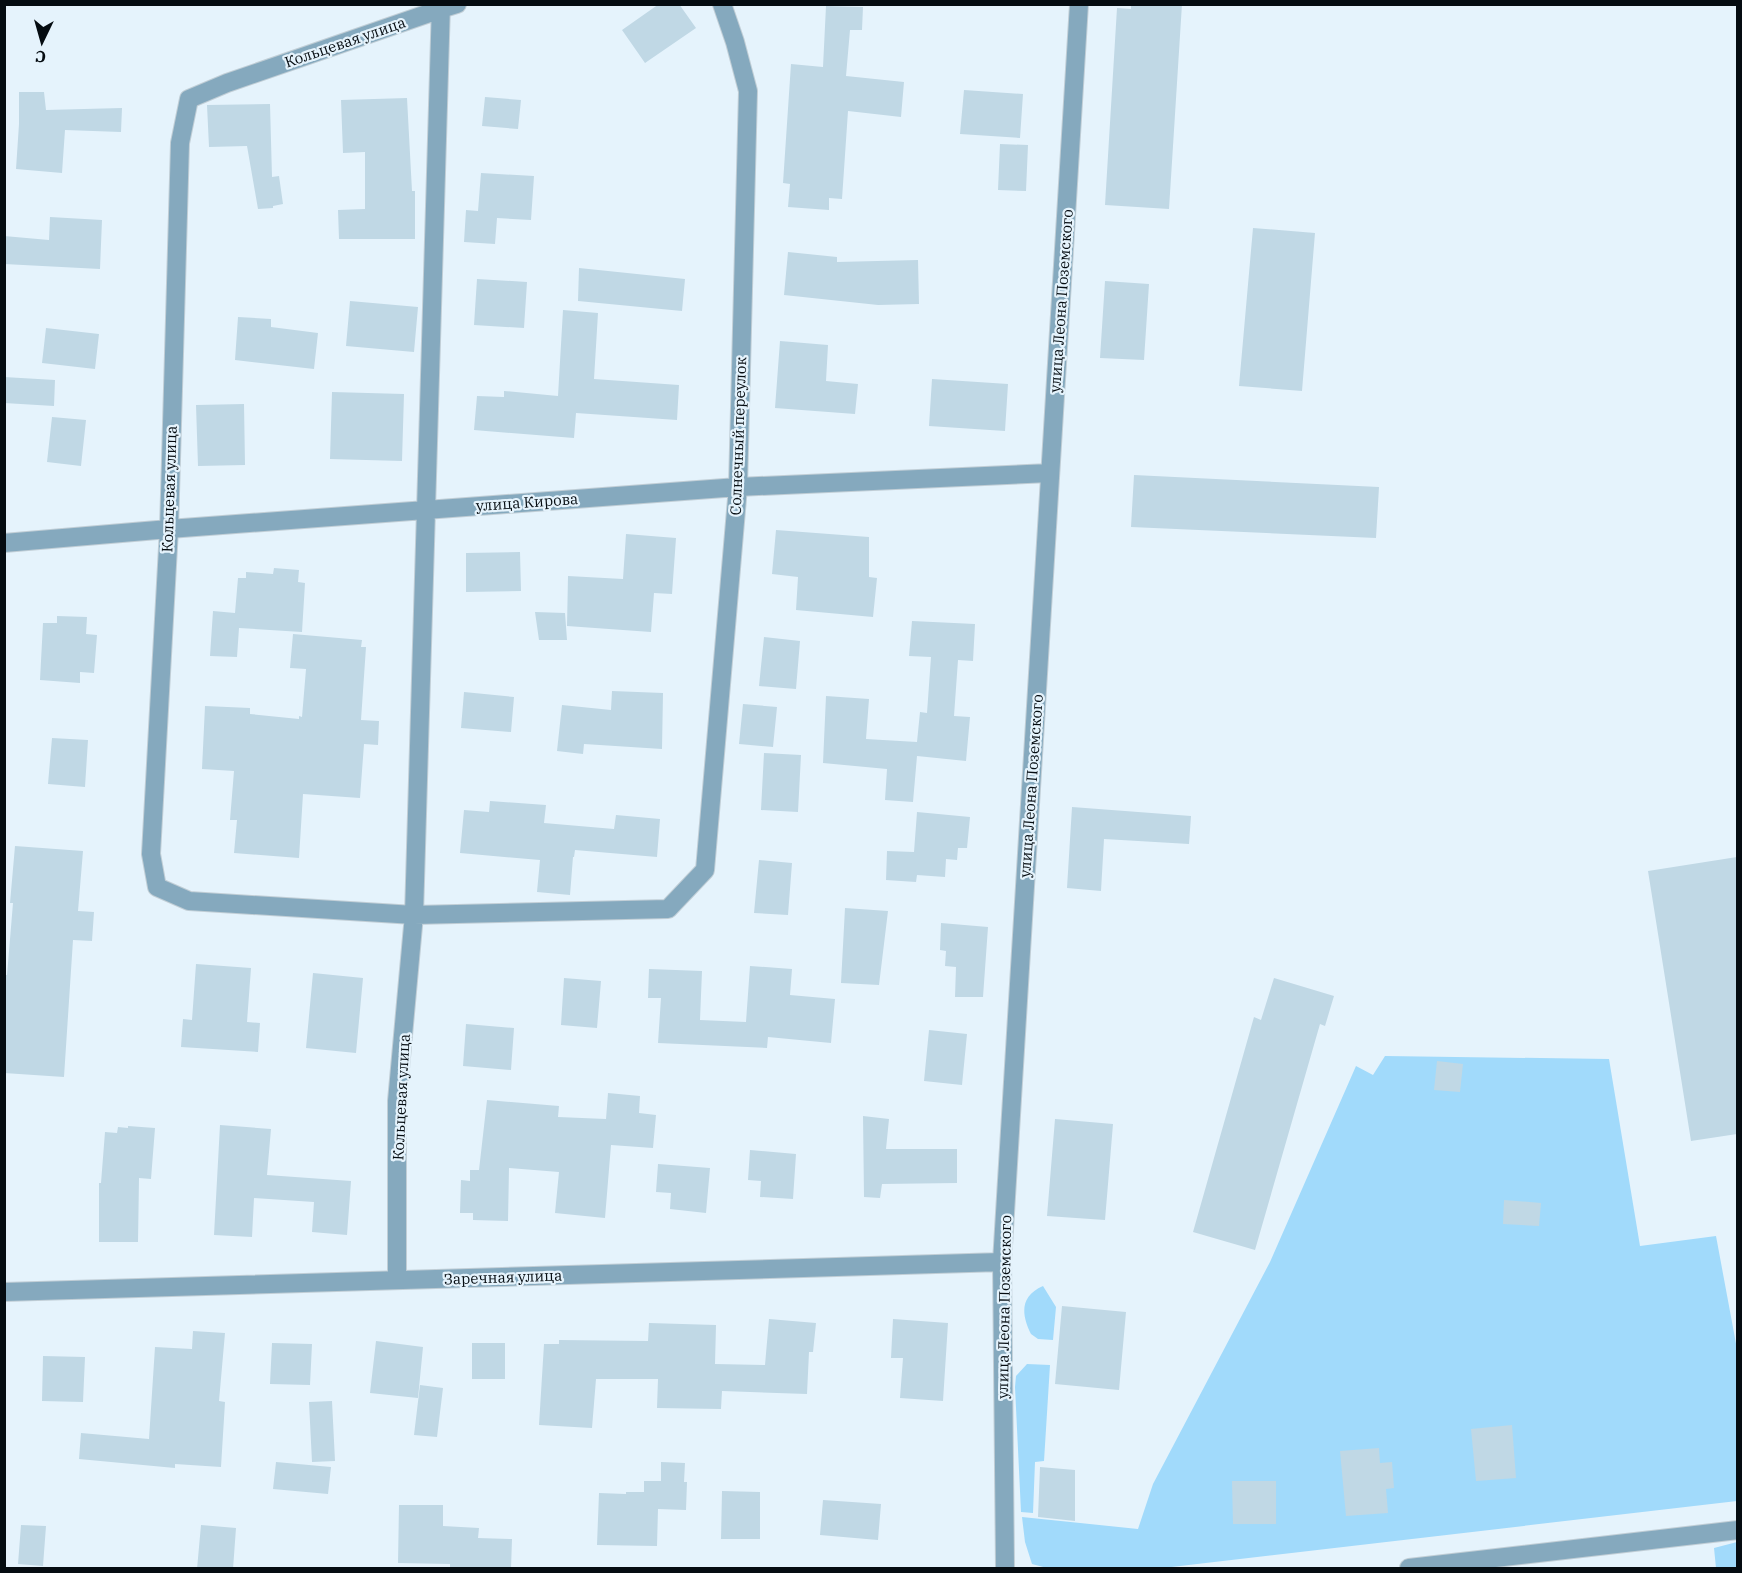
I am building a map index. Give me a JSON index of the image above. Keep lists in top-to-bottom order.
{
  "streets": {
    "street": [
      "Кольцевая улица",
      "улица Леона Поземского",
      "Солнечный переулок",
      "улица Кирова",
      "Заречная улица"
    ]
  },
  "crossings": [
    ["Кольцевая улица", "Солнечный переулок"],
    ["Кольцевая улица", "улица Кирова"],
    ["Кольцевая улица", "Заречная улица"],
    ["улица Леона Поземского", "улица Кирова"],
    ["улица Леона Поземского", "Заречная улица"],
    ["Солнечный переулок", "улица Кирова"]
  ],
  "north": "bottom"
}
